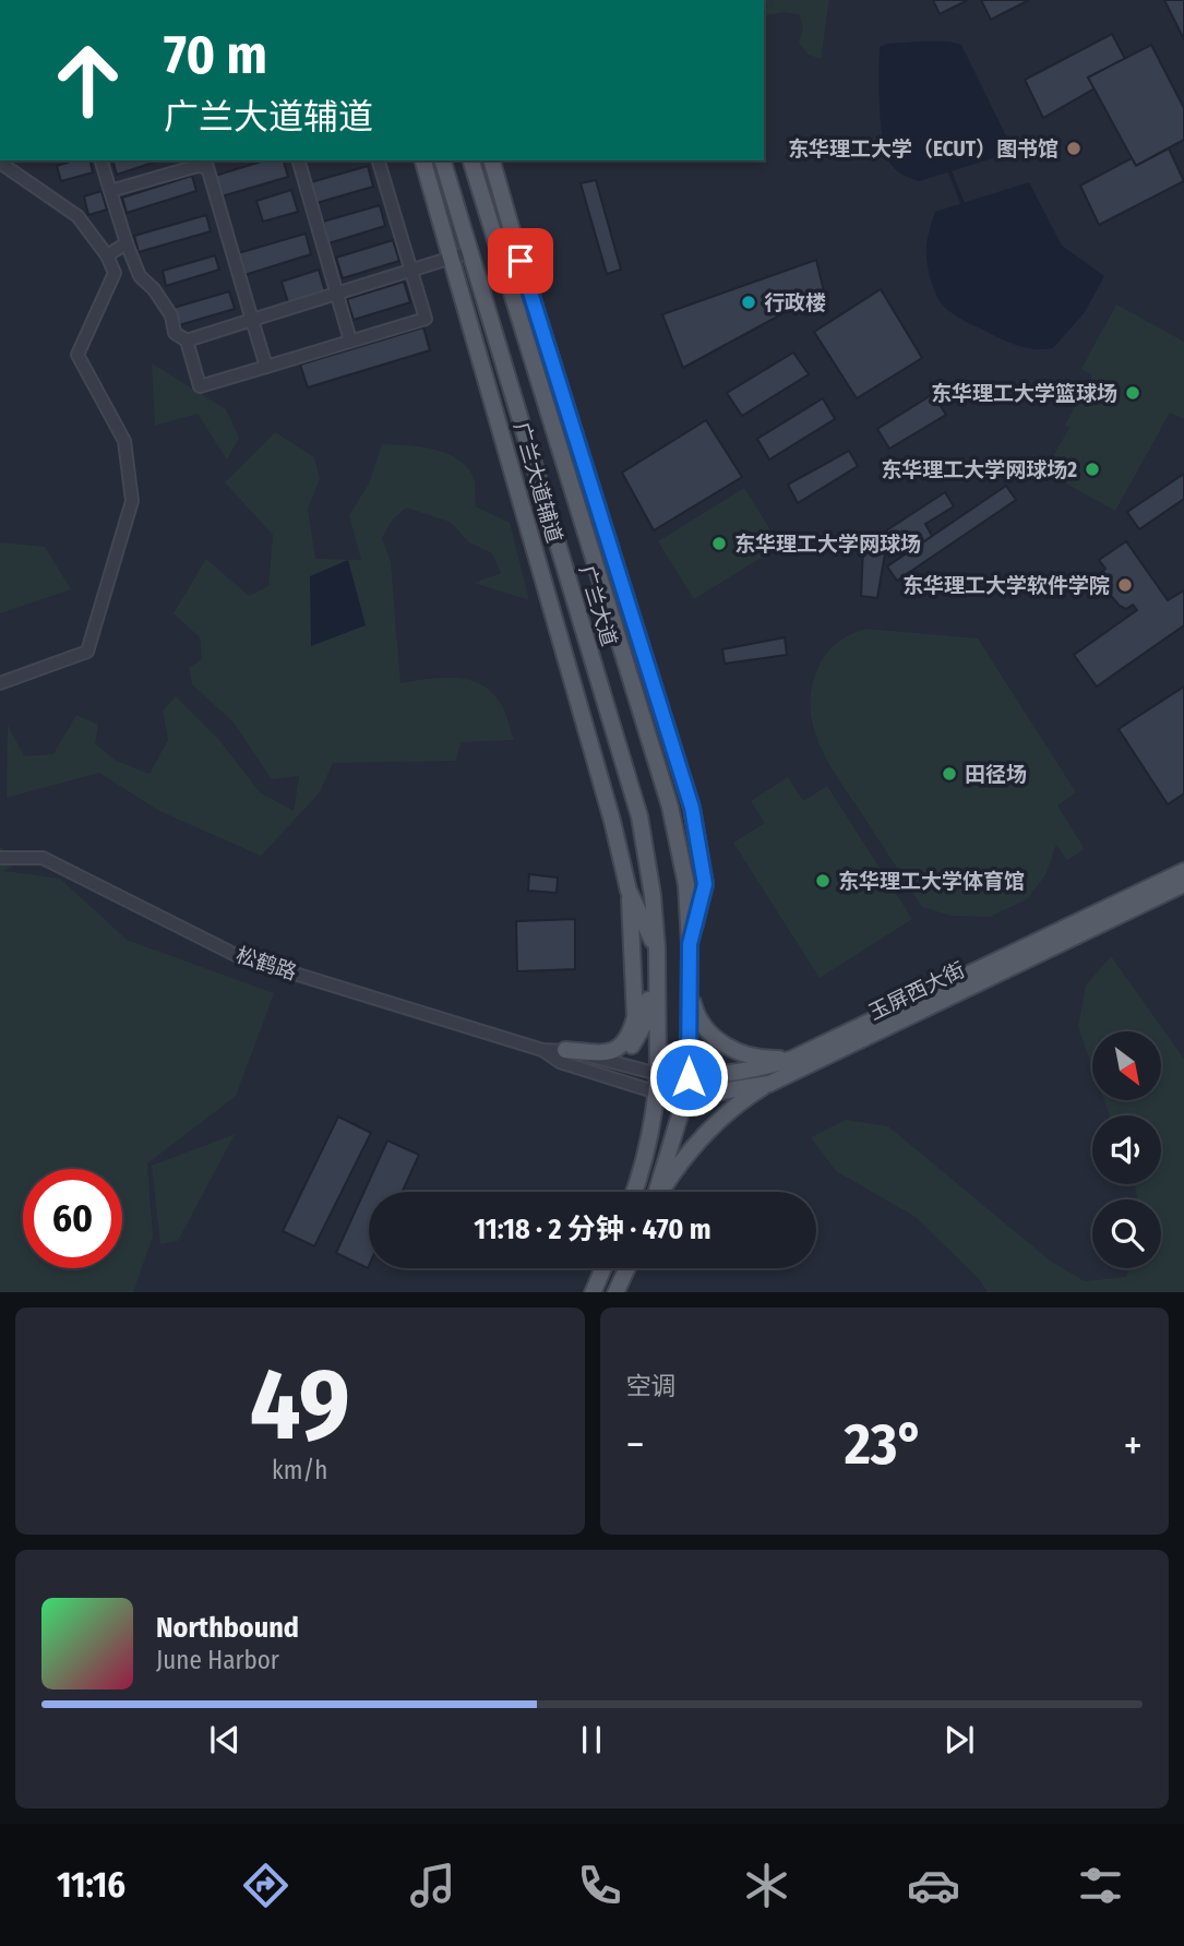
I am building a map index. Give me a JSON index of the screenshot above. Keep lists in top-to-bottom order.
{
  "streets": {
    "main road": ["广兰大道辅道", "广兰大道", "玉屏西大街"],
    "street": ["松鹤路"]
  },
  "crossings": [
    ["广兰大道辅道", "广兰大道"],
    ["广兰大道", "松鹤路"],
    ["广兰大道", "玉屏西大街"],
    ["松鹤路", "玉屏西大街"]
  ],
  "places": [
    "东华理工大学（ECUT）图书馆",
    "行政楼",
    "东华理工大学篮球场",
    "东华理工大学网球场2",
    "东华理工大学网球场",
    "东华理工大学软件学院",
    "田径场",
    "东华理工大学体育馆"
  ],
  "north": "bottom right",
  "page": {
    "turn": ["70 m", "广兰大道辅道"],
    "limit": "60",
    "trip": "11:18 · 2 分钟 · 470 m",
    "tile": [
      ["49", "km/h"],
      "空调"
    ],
    "heat": ["−", "23°", "+"],
    "song": ["Northbound", "June Harbor"],
    "tabs": "11:16"
  }
}
